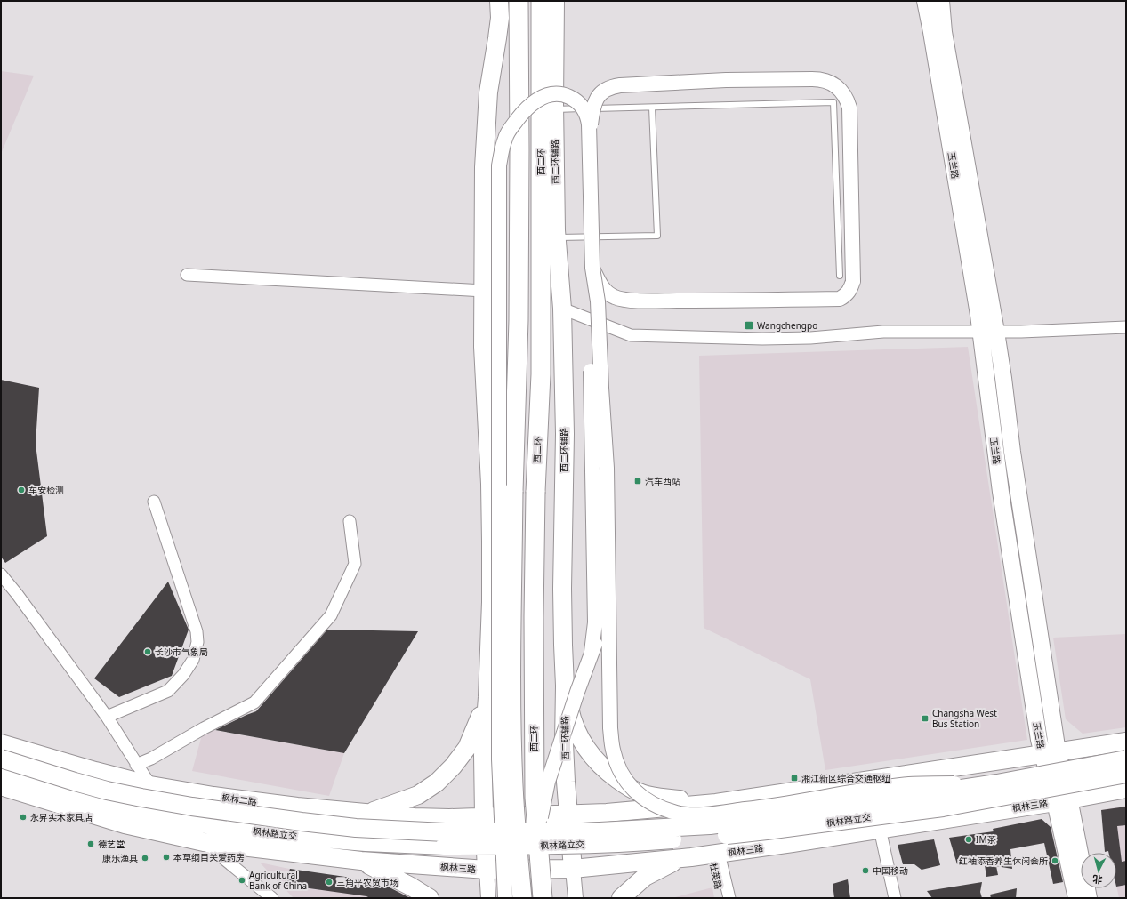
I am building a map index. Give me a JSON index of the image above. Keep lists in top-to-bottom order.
{
  "streets": {
    "highway": ["西二环"],
    "main road": [
      "西二环辅路",
      "玉兰路",
      "枫林二路",
      "枫林三路",
      "枫林路立交"
    ],
    "street": ["杜英路"]
  },
  "crossings": [
    ["西二环", "西二环辅路"],
    ["西二环辅路", "枫林三路"],
    ["玉兰路", "枫林三路"],
    ["枫林三路", "杜英路"]
  ],
  "places": {
    "transit": [
      "Wangchengpo",
      "汽车西站",
      "Changsha West Bus Station",
      "湘江新区综合交通枢纽"
    ],
    "other": [
      "车安检测",
      "长沙市气象局",
      "永昇实木家具店",
      "IM茶",
      "德艺堂",
      "本草纲目关爱药房",
      "康乐渔具",
      "红袖添香养生休闲会所",
      "中国移动",
      "Agricultural Bank of China",
      "三角平农贸市场"
    ]
  },
  "north": "bottom"
}
